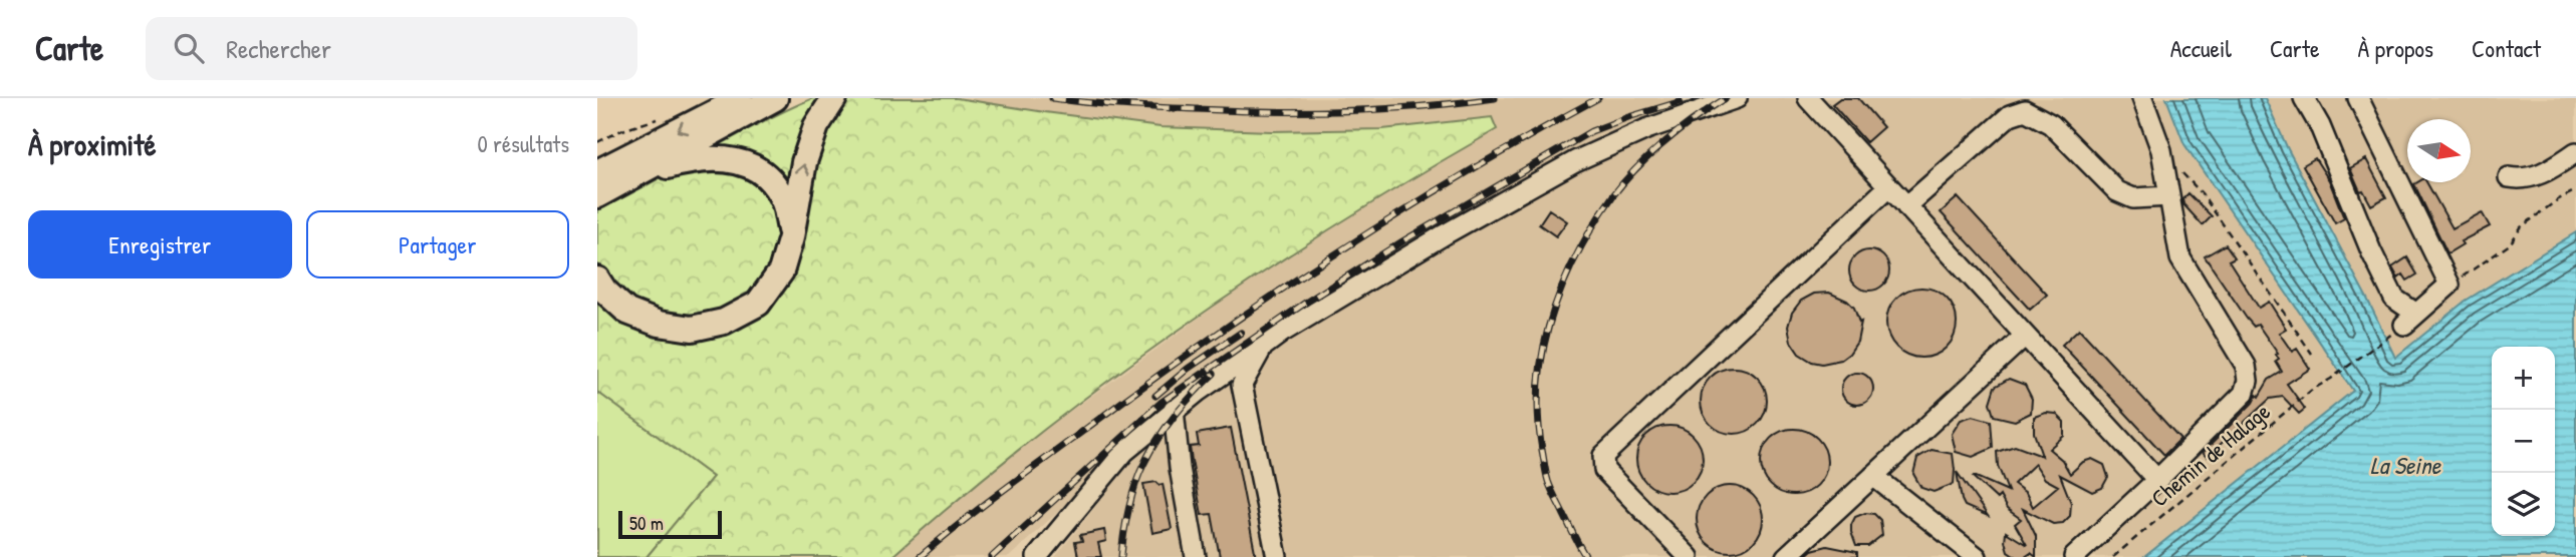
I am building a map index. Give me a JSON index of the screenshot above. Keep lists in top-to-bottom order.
{
  "streets": {
    "path": ["Chemin de Halage"]
  },
  "water": ["La Seine"],
  "scale_bar": "50 m",
  "north": "right",
  "page": {
    "header": "Carte",
    "search": "Rechercher",
    "nav": [
      "Accueil",
      "Carte",
      "À propos",
      "Contact"
    ],
    "heading": ["À proximité", "0 résultats"],
    "buttons": ["Enregistrer", "Partager"],
    "map_buttons": ["+", "−"],
    "scale": "50 m"
  }
}
